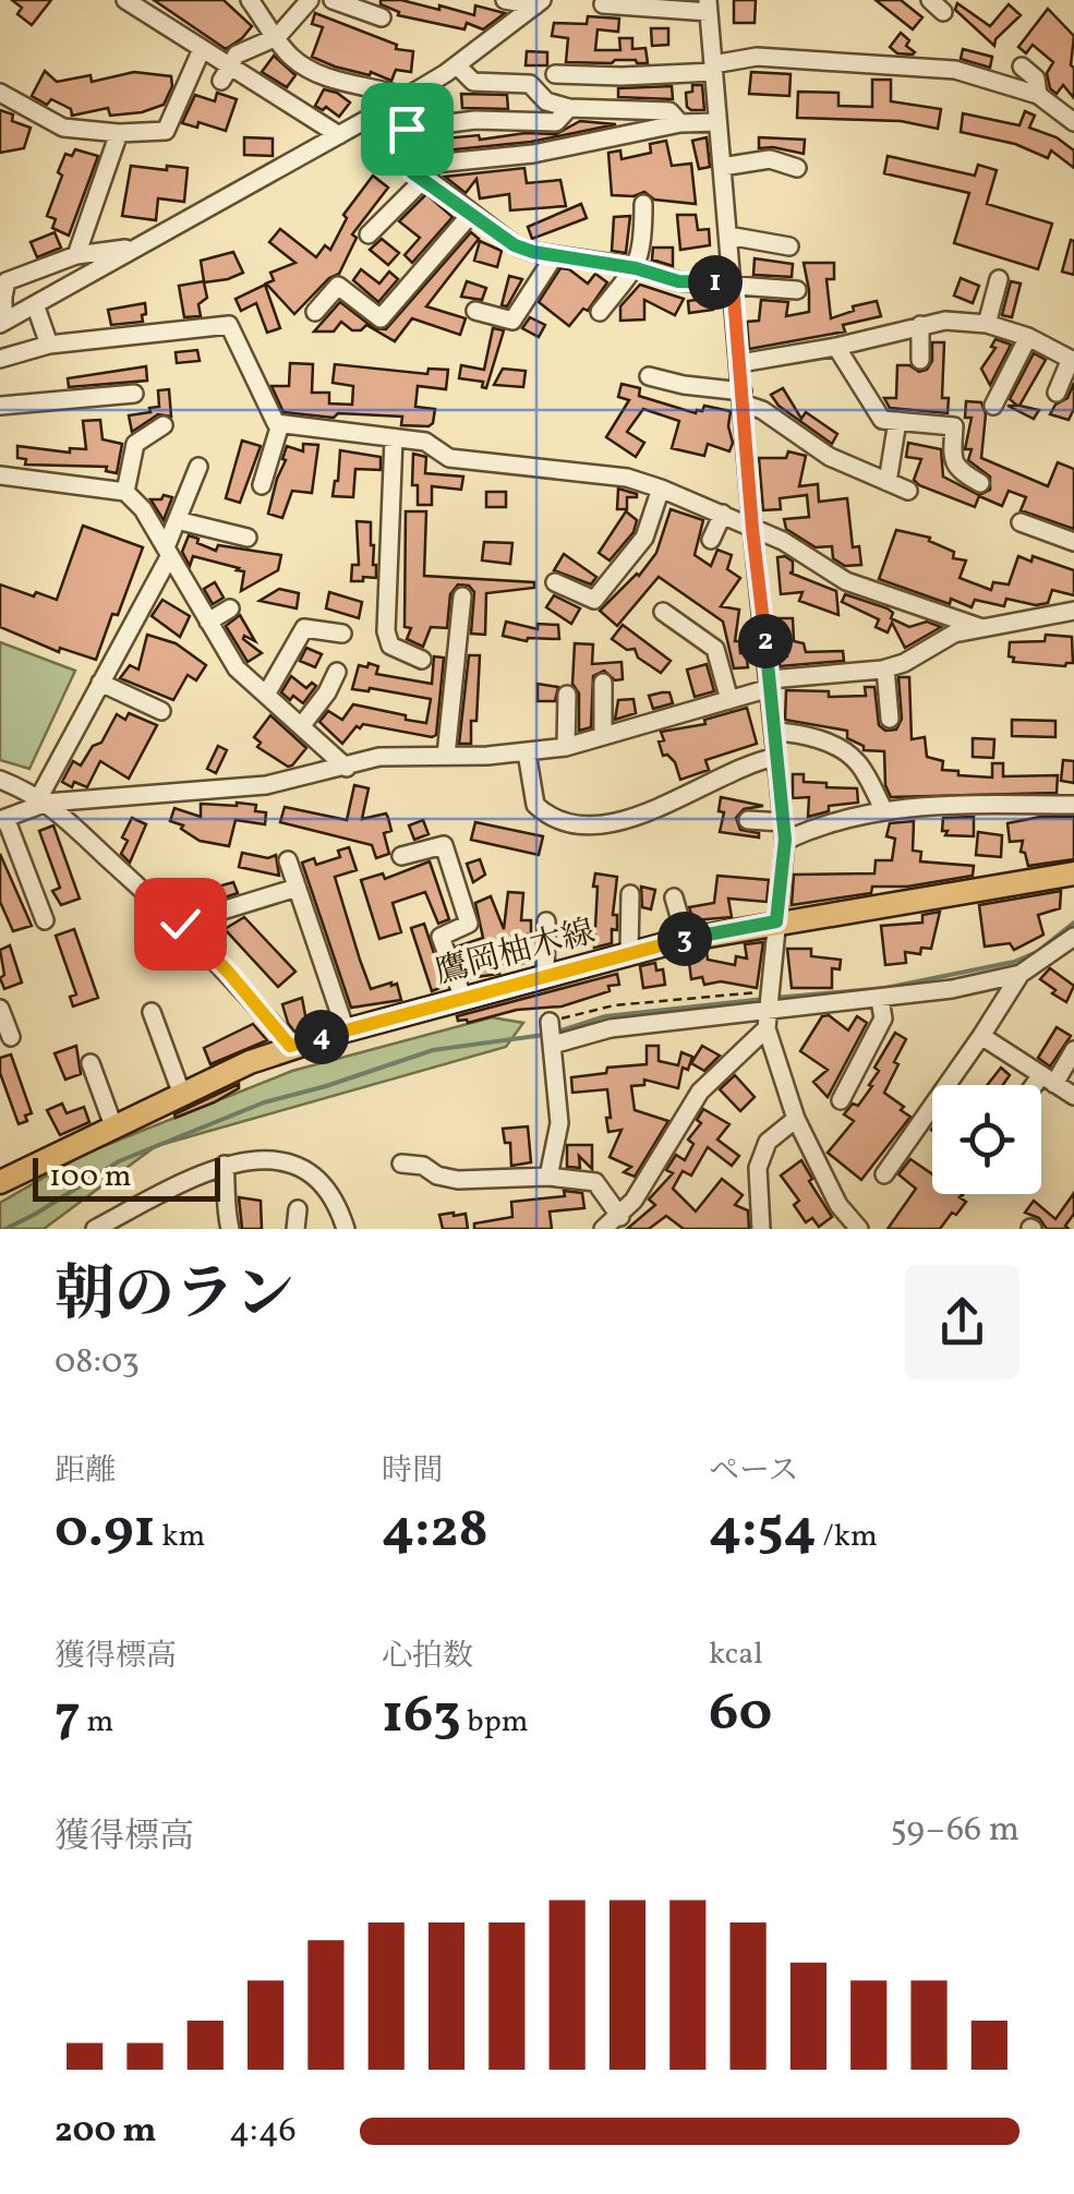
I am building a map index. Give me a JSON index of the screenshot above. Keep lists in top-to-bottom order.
{
  "streets": {
    "main road": ["鷹岡柚木線"]
  },
  "scale_bar": "100 m",
  "page": {
    "pins": [
      "1",
      "2",
      "3",
      "4"
    ],
    "scale": "100 m",
    "heading": ["朝のラン", "08:03"],
    "stats": [
      ["距離", "0.91 km"],
      ["時間", "4:28"],
      ["ペース", "4:54 /km"],
      ["獲得標高", "7 m"],
      ["心拍数", "163 bpm"],
      ["kcal", "60"]
    ],
    "chart": ["獲得標高", "59–66 m"],
    "list": [
      {
        "name": "200 m",
        "note": "4:46"
      }
    ]
  }
}
